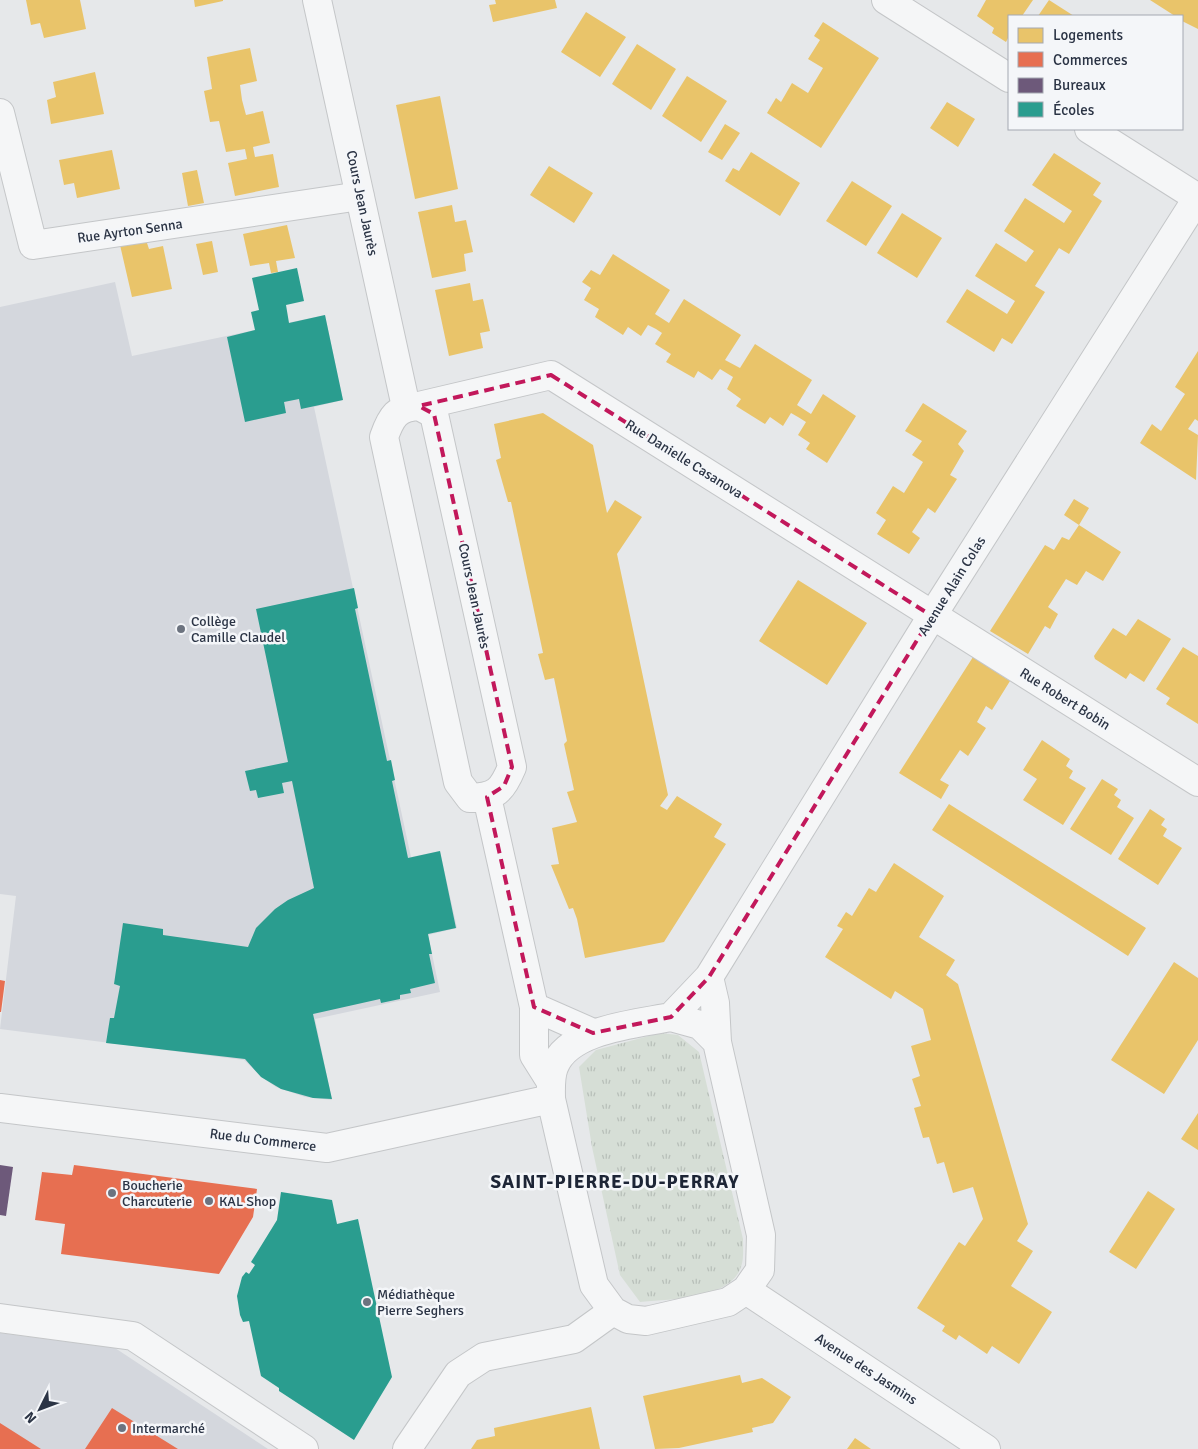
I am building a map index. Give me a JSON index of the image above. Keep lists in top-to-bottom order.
{
  "streets": {
    "street": [
      "Cours Jean Jaurès",
      "Rue Ayrton Senna",
      "Rue Danielle Casanova",
      "Avenue Alain Colas",
      "Rue Robert Bobin",
      "Rue du Commerce",
      "Avenue des Jasmins"
    ]
  },
  "crossings": [
    ["Cours Jean Jaurès", "Rue Ayrton Senna"],
    ["Cours Jean Jaurès", "Rue Danielle Casanova"],
    ["Rue Danielle Casanova", "Avenue Alain Colas"],
    ["Rue Danielle Casanova", "Rue Robert Bobin"],
    ["Avenue Alain Colas", "Rue Robert Bobin"]
  ],
  "districts": ["SAINT-PIERRE-DU-PERRAY"],
  "places": [
    "Collège Camille Claudel",
    "Boucherie Charcuterie",
    "KAL Shop",
    "Médiathèque Pierre Seghers",
    "Intermarché"
  ],
  "legend": [
    "Logements",
    "Commerces",
    "Bureaux",
    "Écoles"
  ],
  "north": "bottom left"
}
